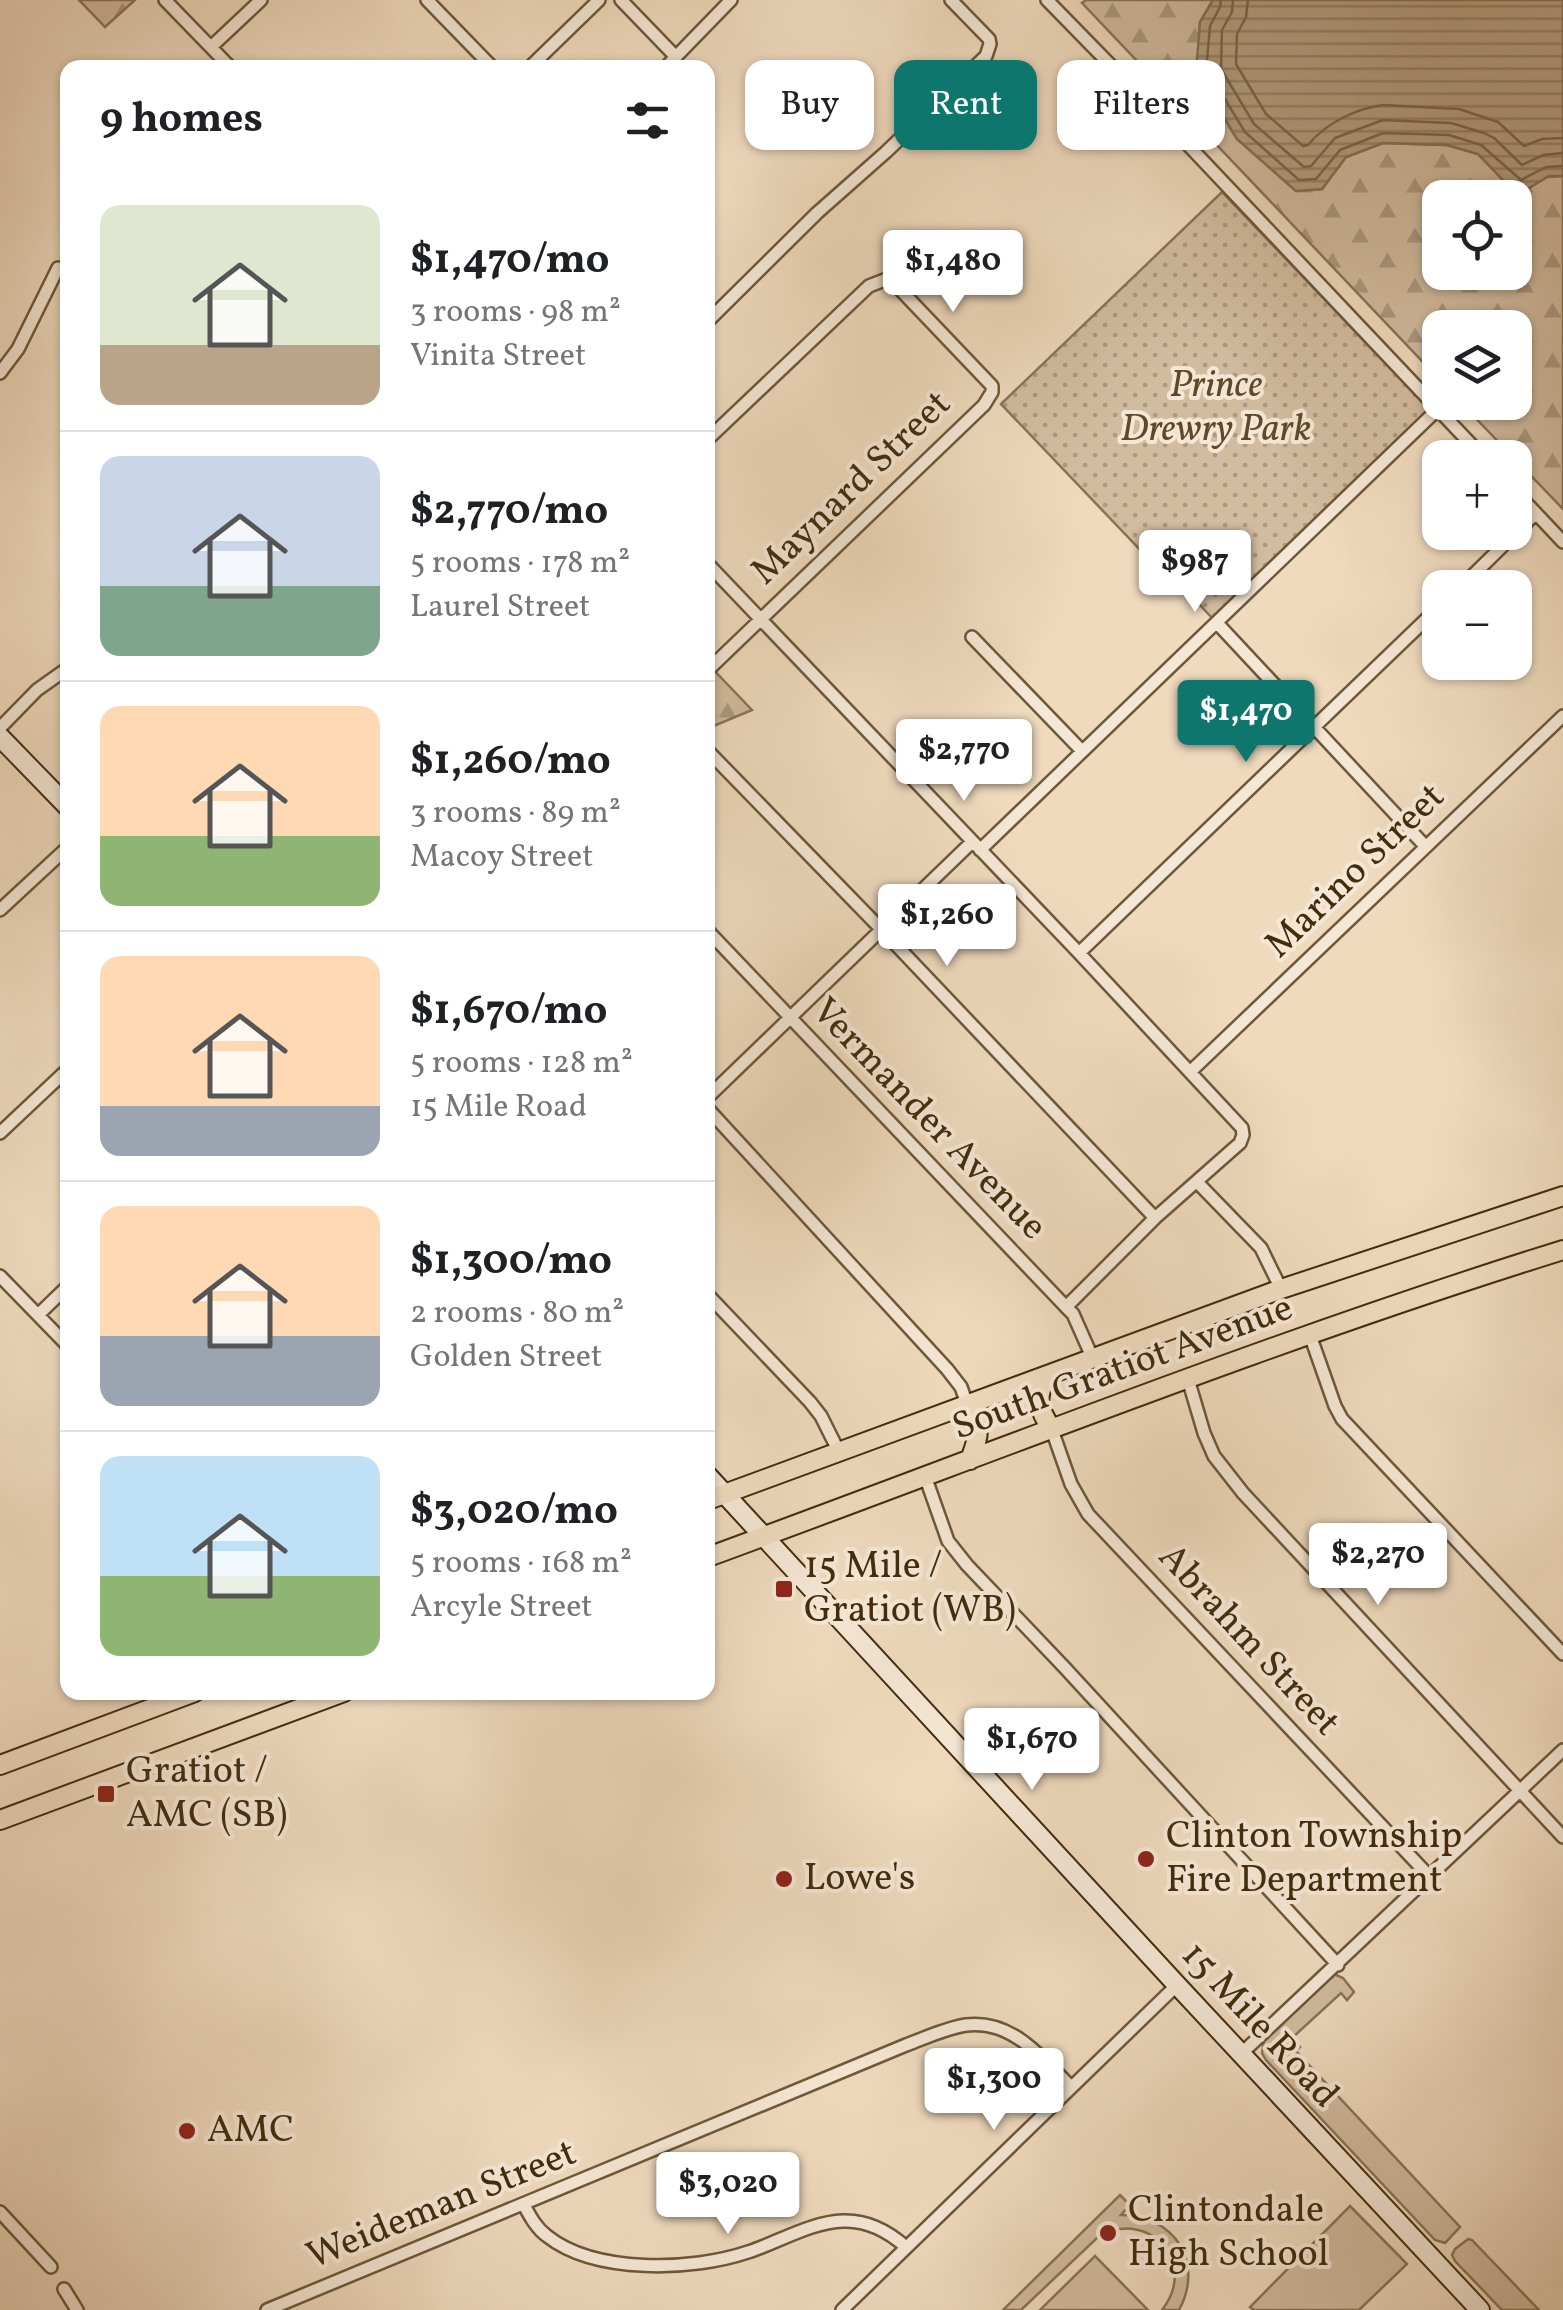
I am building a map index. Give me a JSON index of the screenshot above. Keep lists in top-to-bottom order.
{
  "streets": {
    "main road": ["South Gratiot Avenue", "15 Mile Road"],
    "street": [
      "Maynard Street",
      "Marino Street",
      "Vermander Avenue",
      "Abrahm Street",
      "Weideman Street"
    ]
  },
  "crossings": [
    ["Vermander Avenue", "South Gratiot Avenue"],
    ["South Gratiot Avenue", "Abrahm Street"],
    ["South Gratiot Avenue", "15 Mile Road"]
  ],
  "parks": ["Prince Drewry Park"],
  "places": {
    "transit": ["15 Mile / Gratiot (WB)", "Gratiot / AMC (SB)"],
    "other": [
      "Clinton Township Fire Department",
      "Lowe's",
      "AMC",
      "Clintondale High School"
    ]
  },
  "page": {
    "chip": ["Buy", "Rent", "Filters"],
    "heading": "9 homes",
    "map_buttons": ["+", "−"],
    "list": [
      {
        "name": "$1,470/mo",
        "note": "3 rooms · 98 m² · Vinita Street"
      },
      {
        "name": "$2,770/mo",
        "note": "5 rooms · 178 m² · Laurel Street"
      },
      {
        "name": "$1,260/mo",
        "note": "3 rooms · 89 m² · Macoy Street"
      },
      {
        "name": "$1,670/mo",
        "note": "5 rooms · 128 m² · 15 Mile Road"
      },
      {
        "name": "$1,300/mo",
        "note": "2 rooms · 80 m² · Golden Street"
      },
      {
        "name": "$3,020/mo",
        "note": "5 rooms · 168 m² · Arcyle Street"
      }
    ],
    "price": [
      "$1,480",
      "$987",
      "$1,470",
      "$2,770",
      "$1,260",
      "$2,270",
      "$1,670",
      "$1,300",
      "$3,020"
    ]
  }
}
